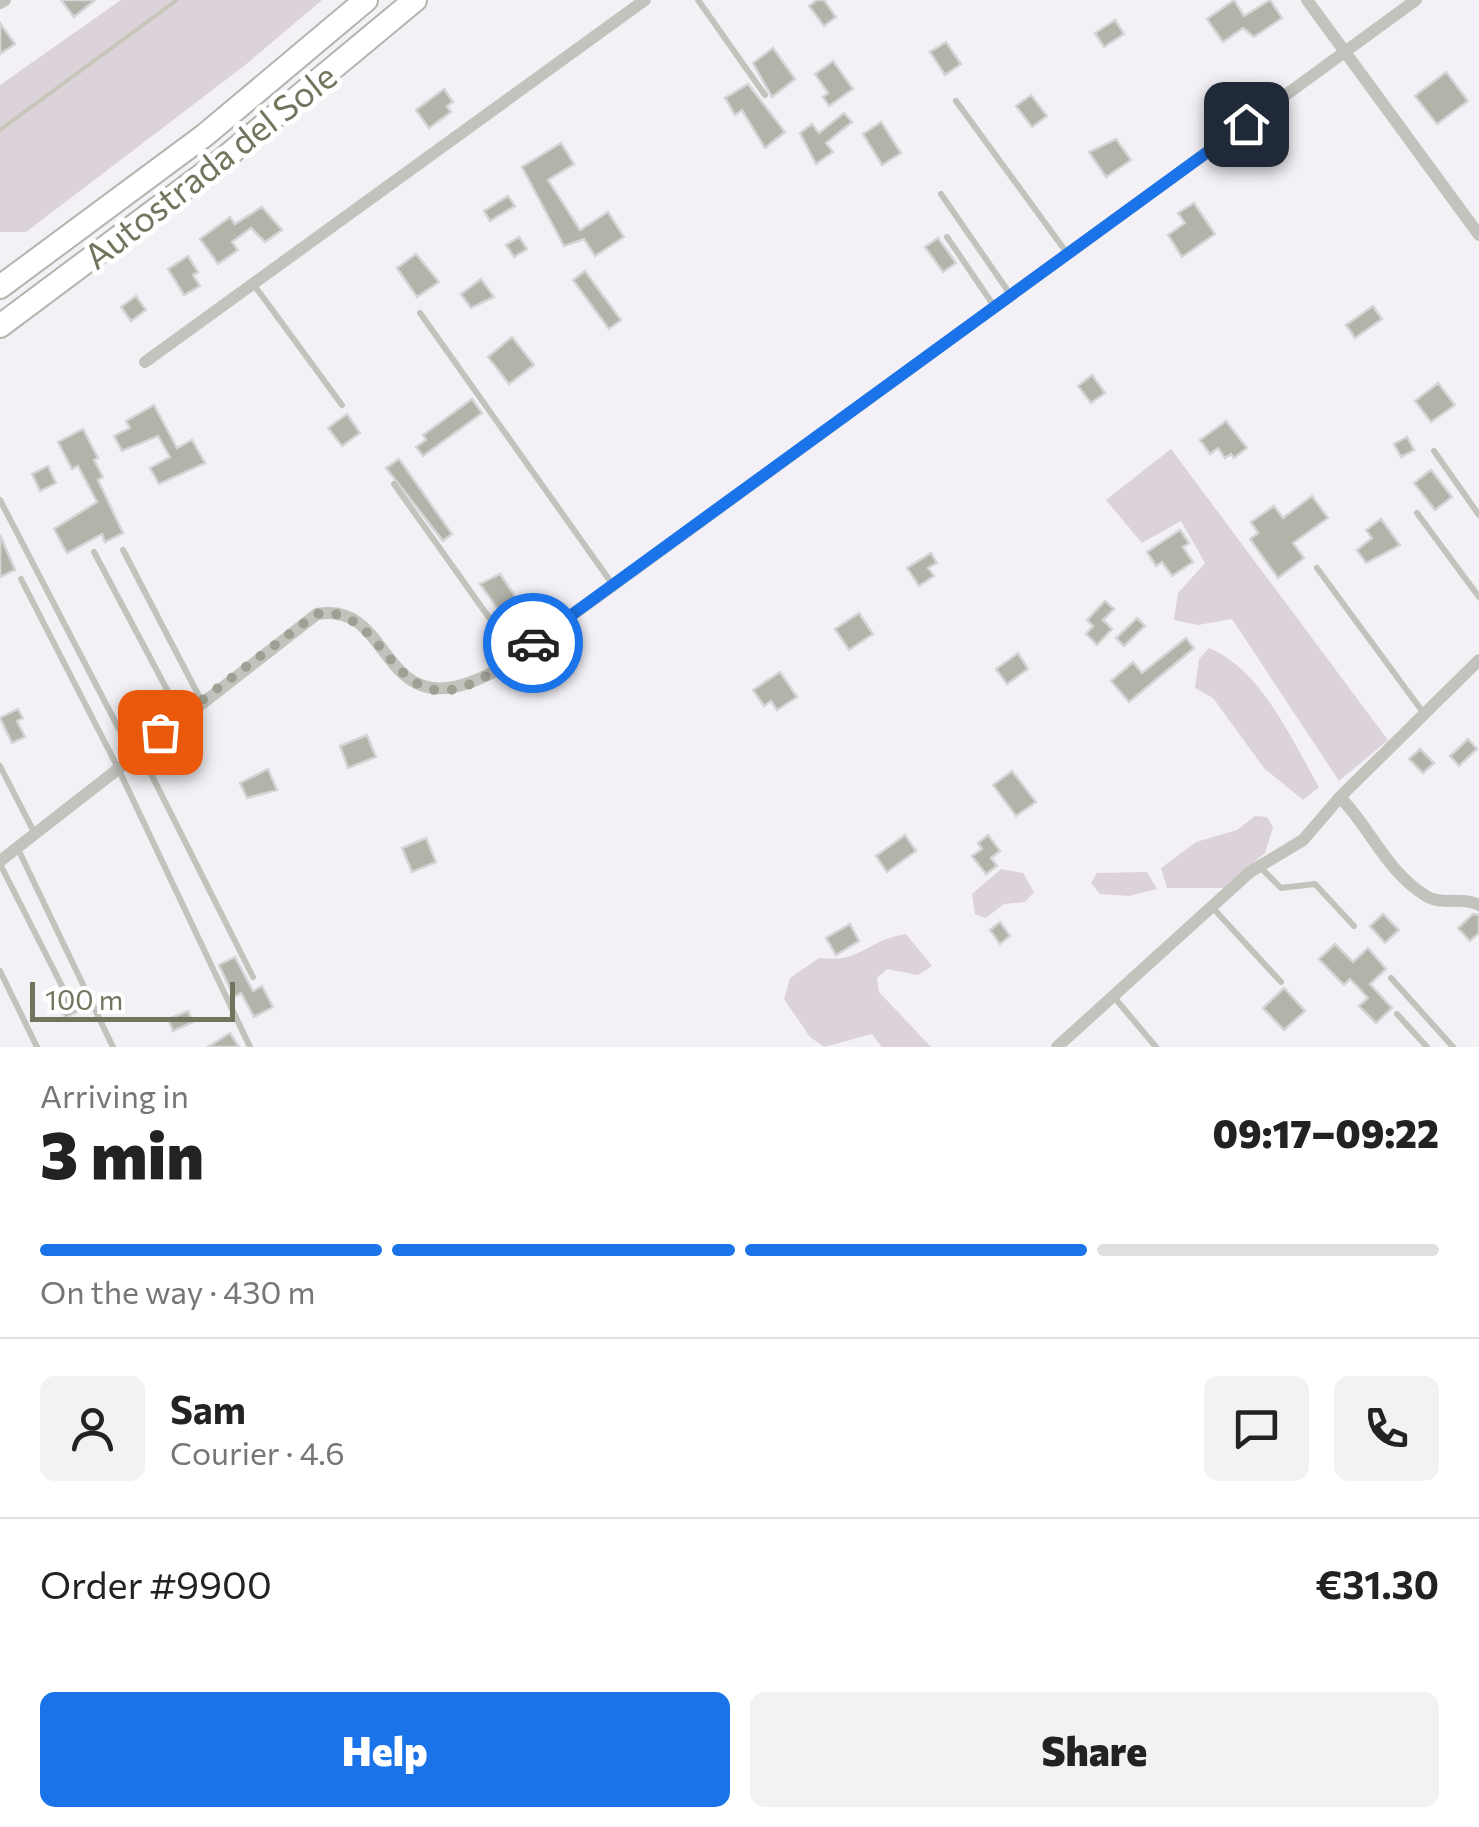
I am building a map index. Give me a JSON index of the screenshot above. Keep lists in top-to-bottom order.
{
  "streets": {
    "highway": ["Autostrada del Sole"]
  },
  "scale_bar": "100 m",
  "page": {
    "scale": "100 m",
    "heading": ["3 min", "Arriving in", "09:17–09:22"],
    "panel": [
      "Sam",
      "Courier · 4.6",
      "Order #9900",
      "€31.30"
    ],
    "bar": "On the way · 430 m",
    "buttons": ["Help", "Share"]
  }
}
